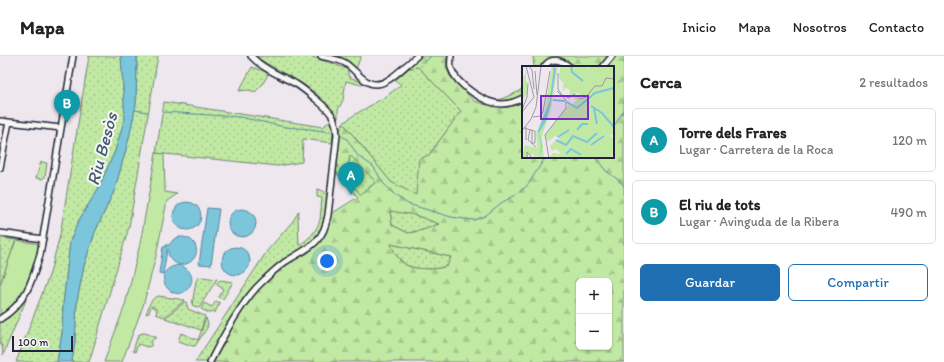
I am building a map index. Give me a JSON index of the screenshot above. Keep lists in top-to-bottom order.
{
  "water": ["Riu Besòs"],
  "scale_bar": "100 m",
  "page": {
    "header": "Mapa",
    "nav": [
      "Inicio",
      "Mapa",
      "Nosotros",
      "Contacto"
    ],
    "heading": ["Cerca", "2 resultados"],
    "pins": ["B", "A"],
    "list": [
      {
        "mark": "A",
        "name": "Torre dels Frares",
        "note": "Lugar · Carretera de la Roca",
        "value": "120 m"
      },
      {
        "mark": "B",
        "name": "El riu de tots",
        "note": "Lugar · Avinguda de la Ribera",
        "value": "490 m"
      }
    ],
    "buttons": ["Guardar", "Compartir"],
    "map_buttons": ["+", "−"],
    "scale": "100 m"
  }
}
